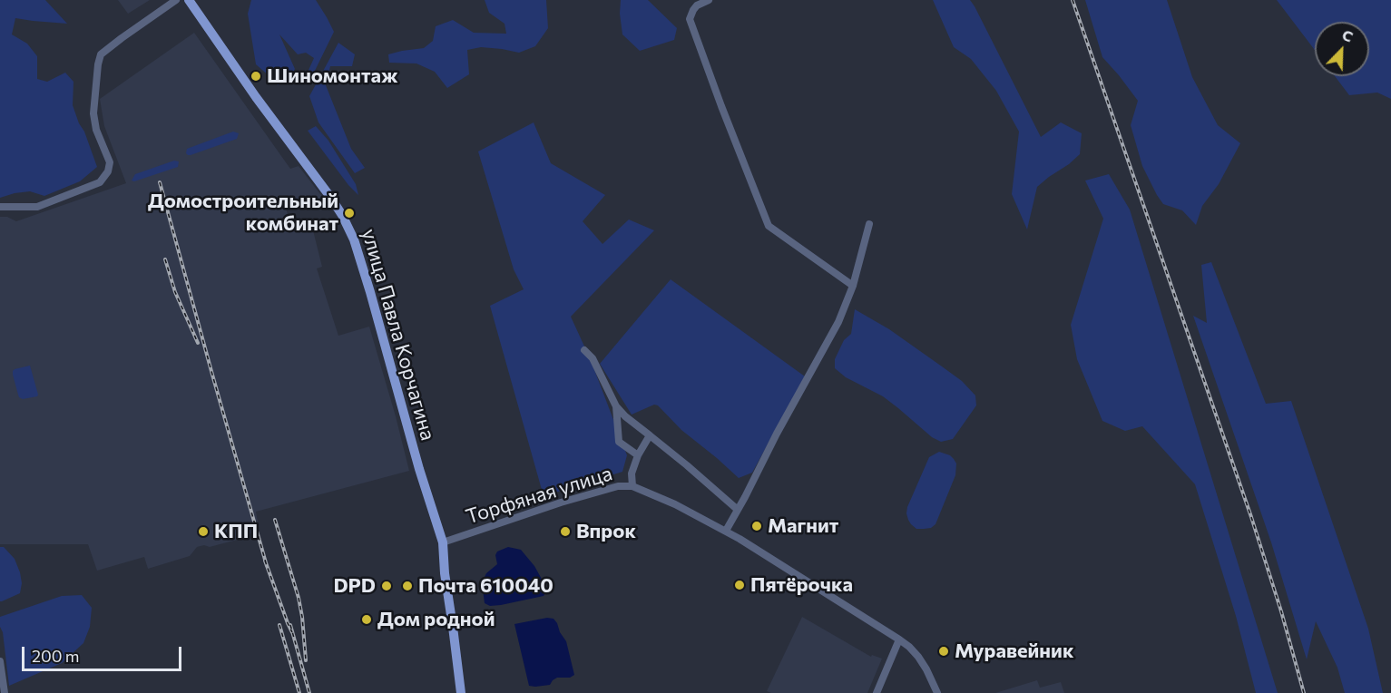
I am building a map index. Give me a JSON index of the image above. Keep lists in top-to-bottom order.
{
  "streets": {
    "main road": ["улица Павла Корчагина"],
    "street": ["Торфяная улица"]
  },
  "crossings": [
    ["улица Павла Корчагина", "Торфяная улица"]
  ],
  "places": [
    "Шиномонтаж",
    "Домостроительный комбинат",
    "Магнит",
    "КПП",
    "Впрок",
    "Пятёрочка",
    "DPD",
    "Почта 610040",
    "Дом родной",
    "Муравейник"
  ],
  "scale_bar": "200 m",
  "north": "top right"
}
